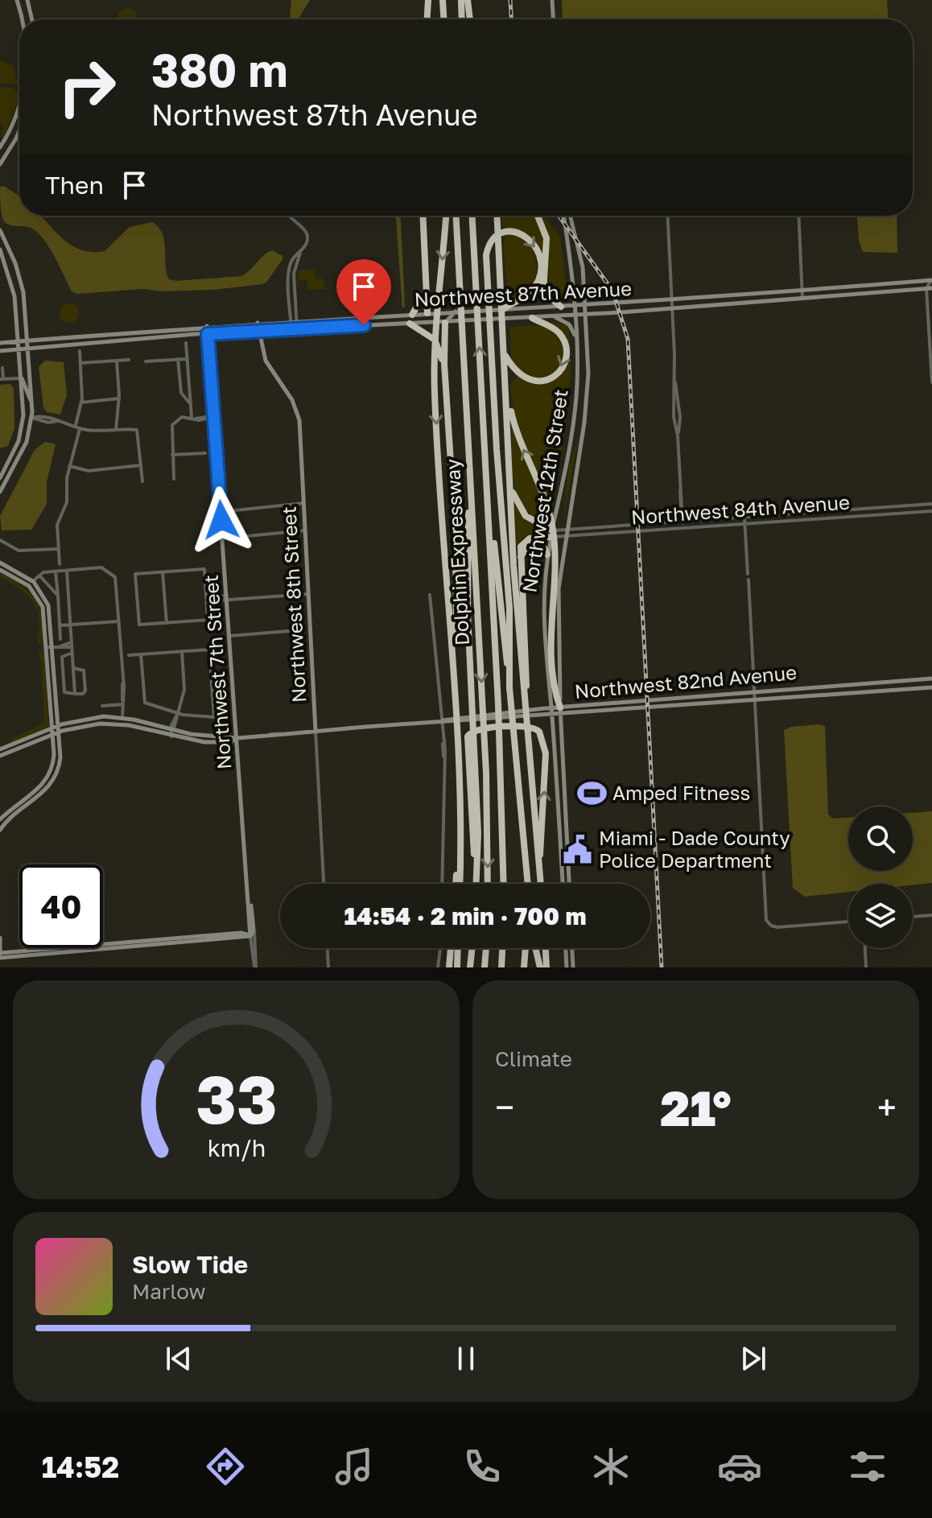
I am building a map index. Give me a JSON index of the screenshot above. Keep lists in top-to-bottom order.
{
  "streets": {
    "highway": ["Dolphin Expressway"],
    "street": [
      "Northwest 87th Avenue",
      "Northwest 12th Street",
      "Northwest 84th Avenue",
      "Northwest 8th Street",
      "Northwest 7th Street",
      "Northwest 82nd Avenue"
    ]
  },
  "crossings": [
    ["Northwest 87th Avenue", "Northwest 12th Street"],
    ["Northwest 87th Avenue", "Northwest 8th Street"],
    ["Northwest 87th Avenue", "Northwest 7th Street"],
    ["Northwest 12th Street", "Northwest 84th Avenue"],
    ["Northwest 12th Street", "Northwest 82nd Avenue"],
    ["Northwest 8th Street", "Northwest 82nd Avenue"],
    ["Northwest 7th Street", "Northwest 82nd Avenue"]
  ],
  "places": {
    "sports": ["Amped Fitness"],
    "public building": ["Miami - Dade County Police Department"]
  },
  "page": {
    "turn": ["380 m", "Northwest 87th Avenue"],
    "then": "Then",
    "limit": "40",
    "trip": "14:54 · 2 min · 700 m",
    "tile": "Climate",
    "heat": ["−", "21°", "+"],
    "song": ["Slow Tide", "Marlow"],
    "tabs": "14:52",
    "gauge": ["33", "km/h"]
  }
}
